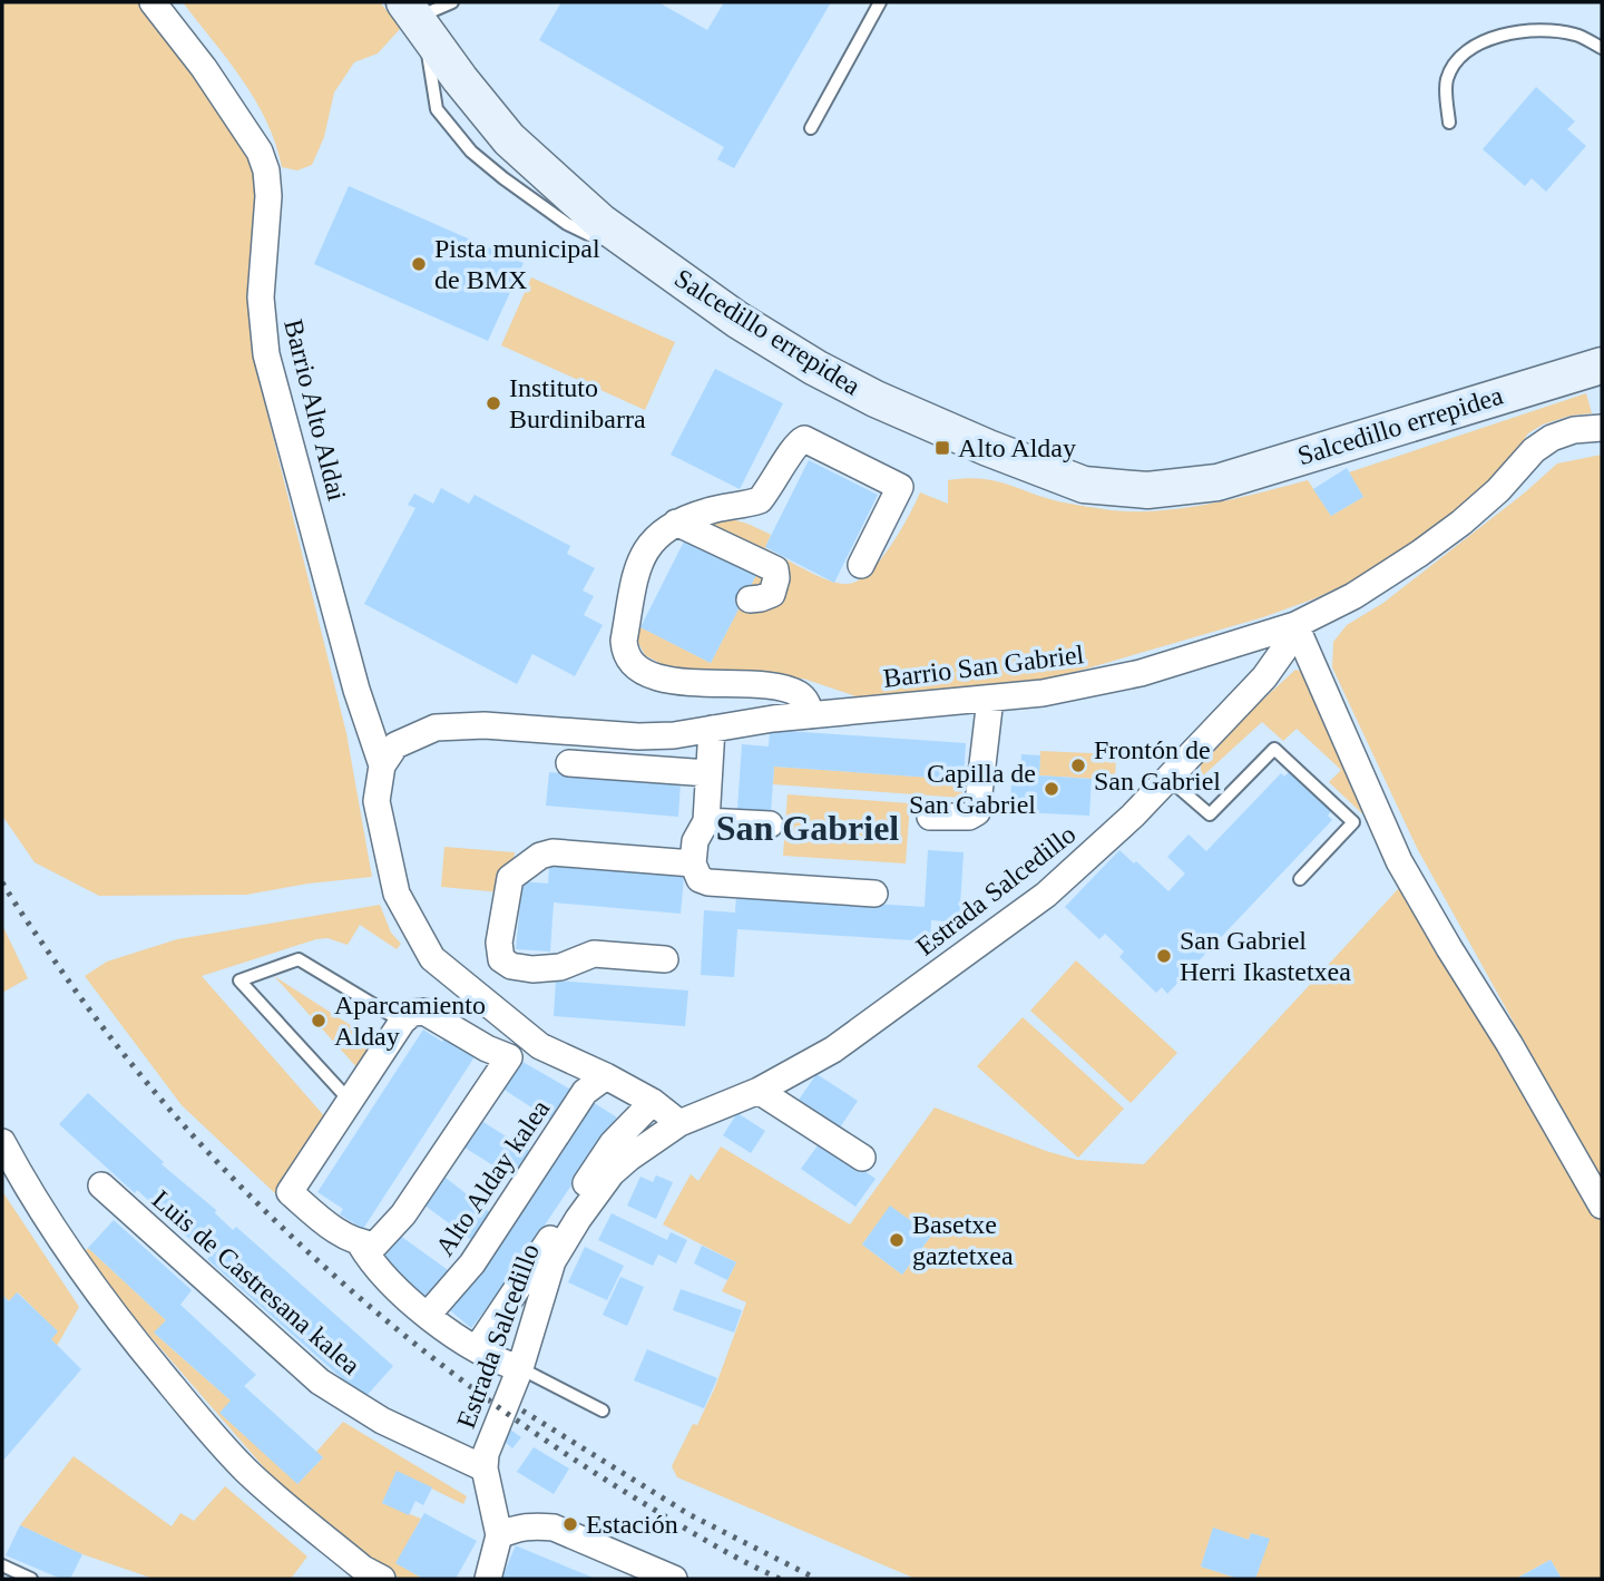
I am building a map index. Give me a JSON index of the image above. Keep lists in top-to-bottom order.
{
  "streets": {
    "street": [
      "Salcedillo errepidea",
      "Barrio Alto Aldai",
      "Barrio San Gabriel",
      "Estrada Salcedillo",
      "Alto Alday kalea",
      "Luis de Castresana kalea"
    ]
  },
  "crossings": [
    ["Barrio Alto Aldai", "Barrio San Gabriel"],
    ["Barrio San Gabriel", "Estrada Salcedillo"],
    ["Estrada Salcedillo", "Luis de Castresana kalea"]
  ],
  "districts": ["San Gabriel"],
  "places": {
    "other": [
      "Pista municipal de BMX",
      "Instituto Burdinibarra",
      "Frontón de San Gabriel",
      "Capilla de San Gabriel",
      "San Gabriel Herri Ikastetxea",
      "Aparcamiento Alday",
      "Basetxe gaztetxea",
      "Estación"
    ],
    "transit": ["Alto Alday"]
  }
}
